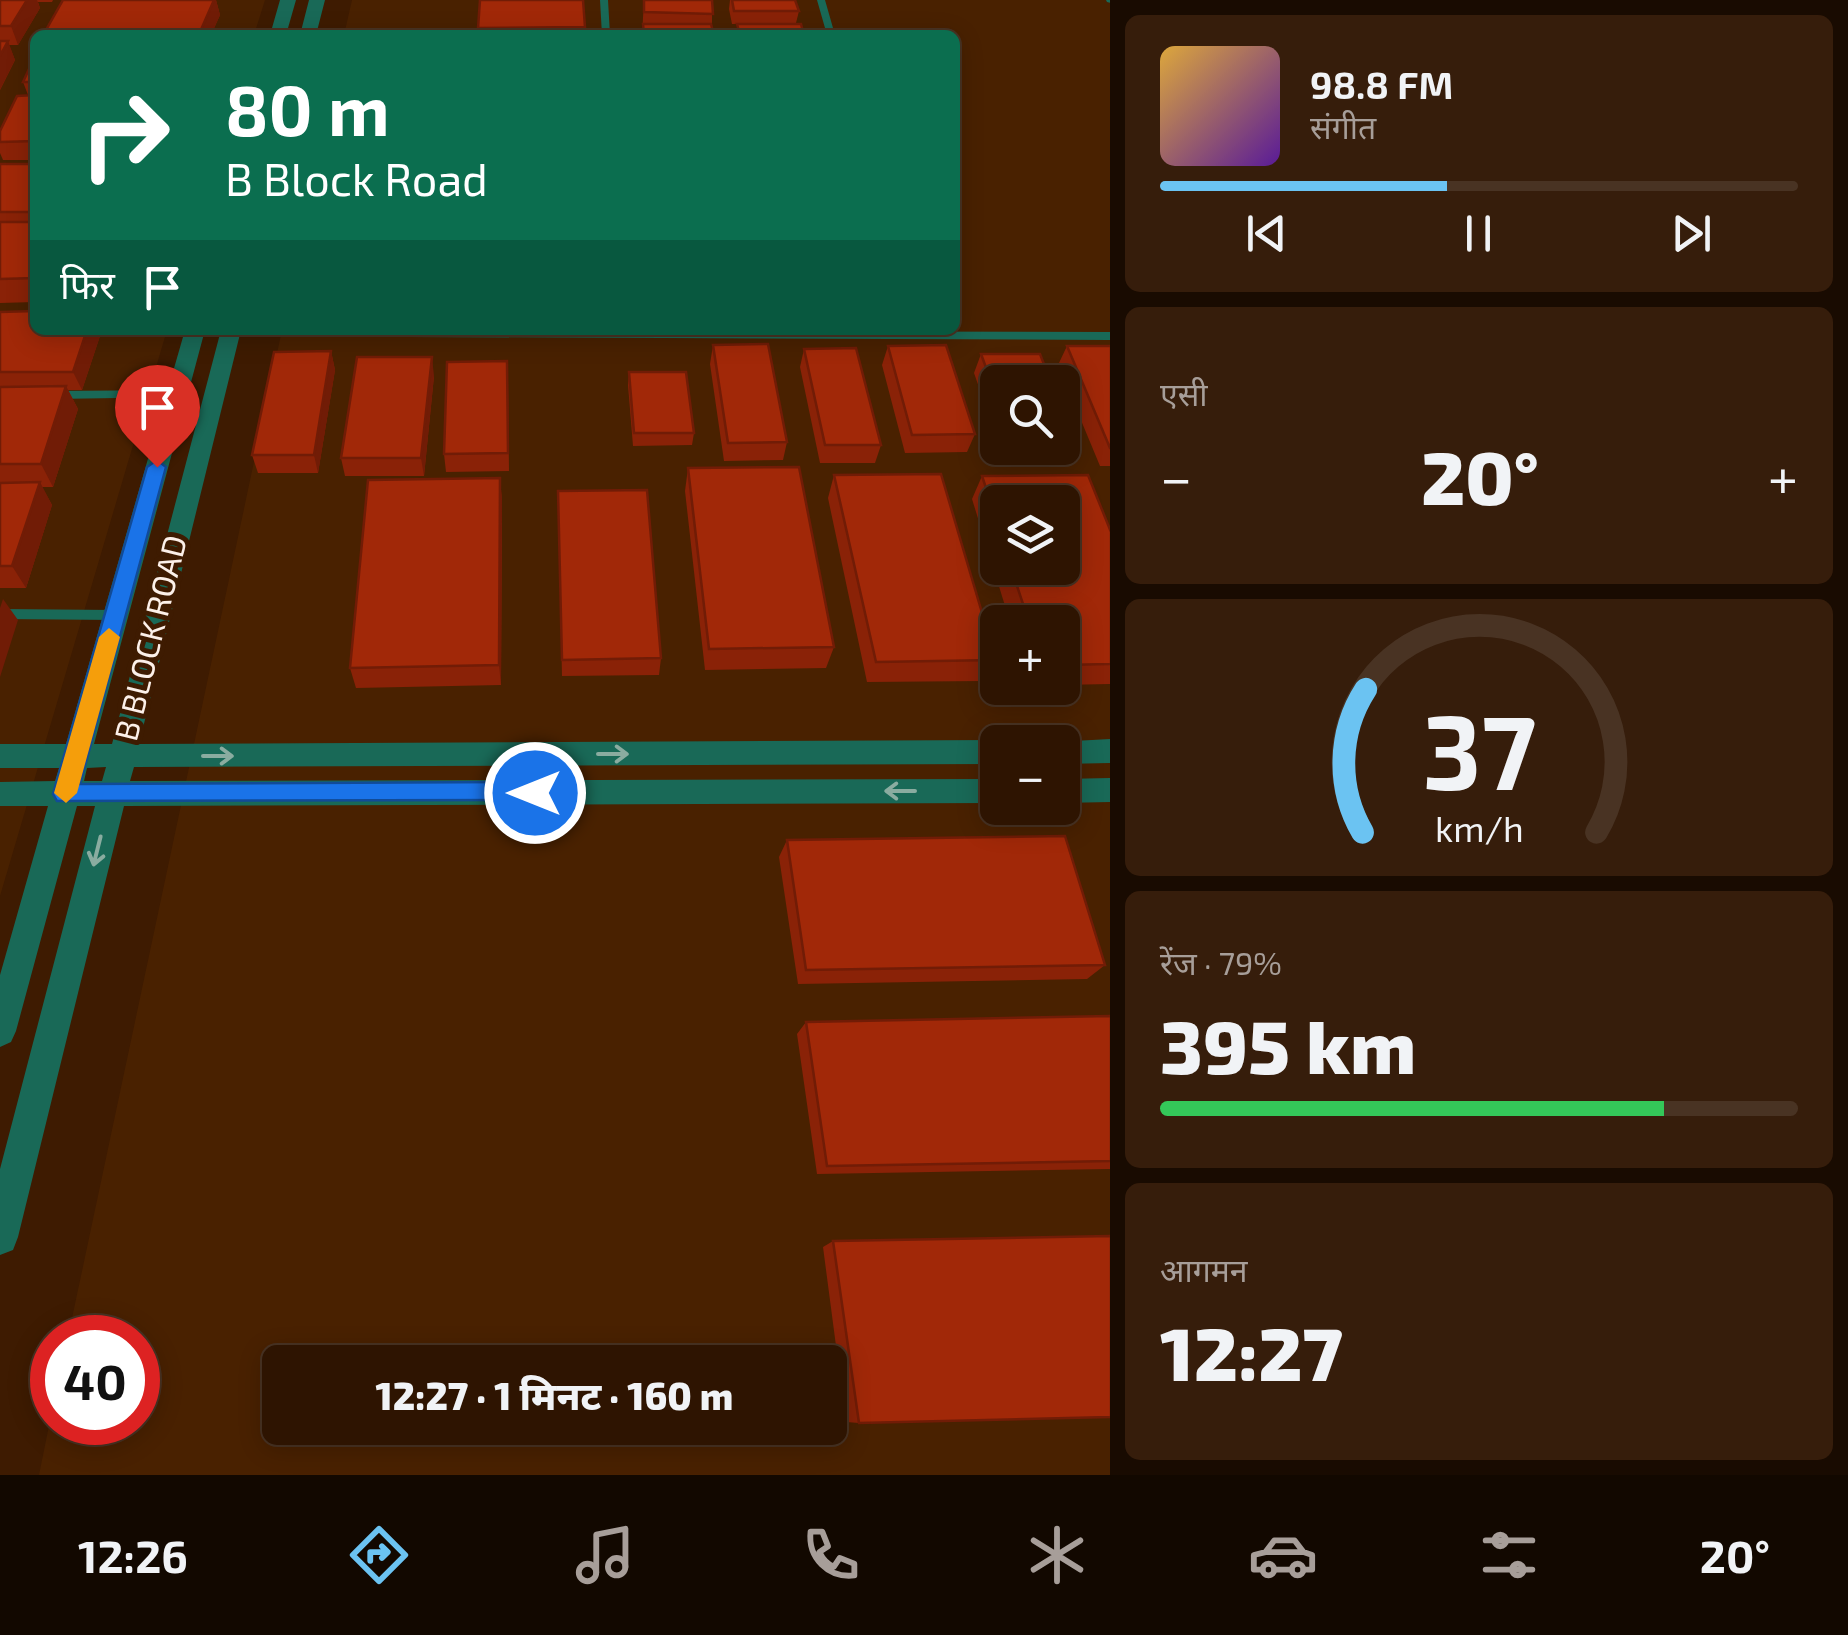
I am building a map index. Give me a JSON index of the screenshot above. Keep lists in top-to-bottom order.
{
  "streets": {
    "street": ["B BLOCK ROAD"]
  },
  "page": {
    "turn": ["80 m", "B Block Road"],
    "song": ["98.8 FM", "संगीत"],
    "then": "फिर",
    "tile": [
      "एसी",
      ["रेंज · 79%", "395 km"],
      ["आगमन", "12:27"]
    ],
    "map_buttons": ["+", "−"],
    "heat": ["−", "20°", "+"],
    "limit": "40",
    "trip": "12:27 · 1 मिनट · 160 m",
    "tabs": ["12:26", "20°"],
    "gauge": ["37", "km/h"]
  }
}
